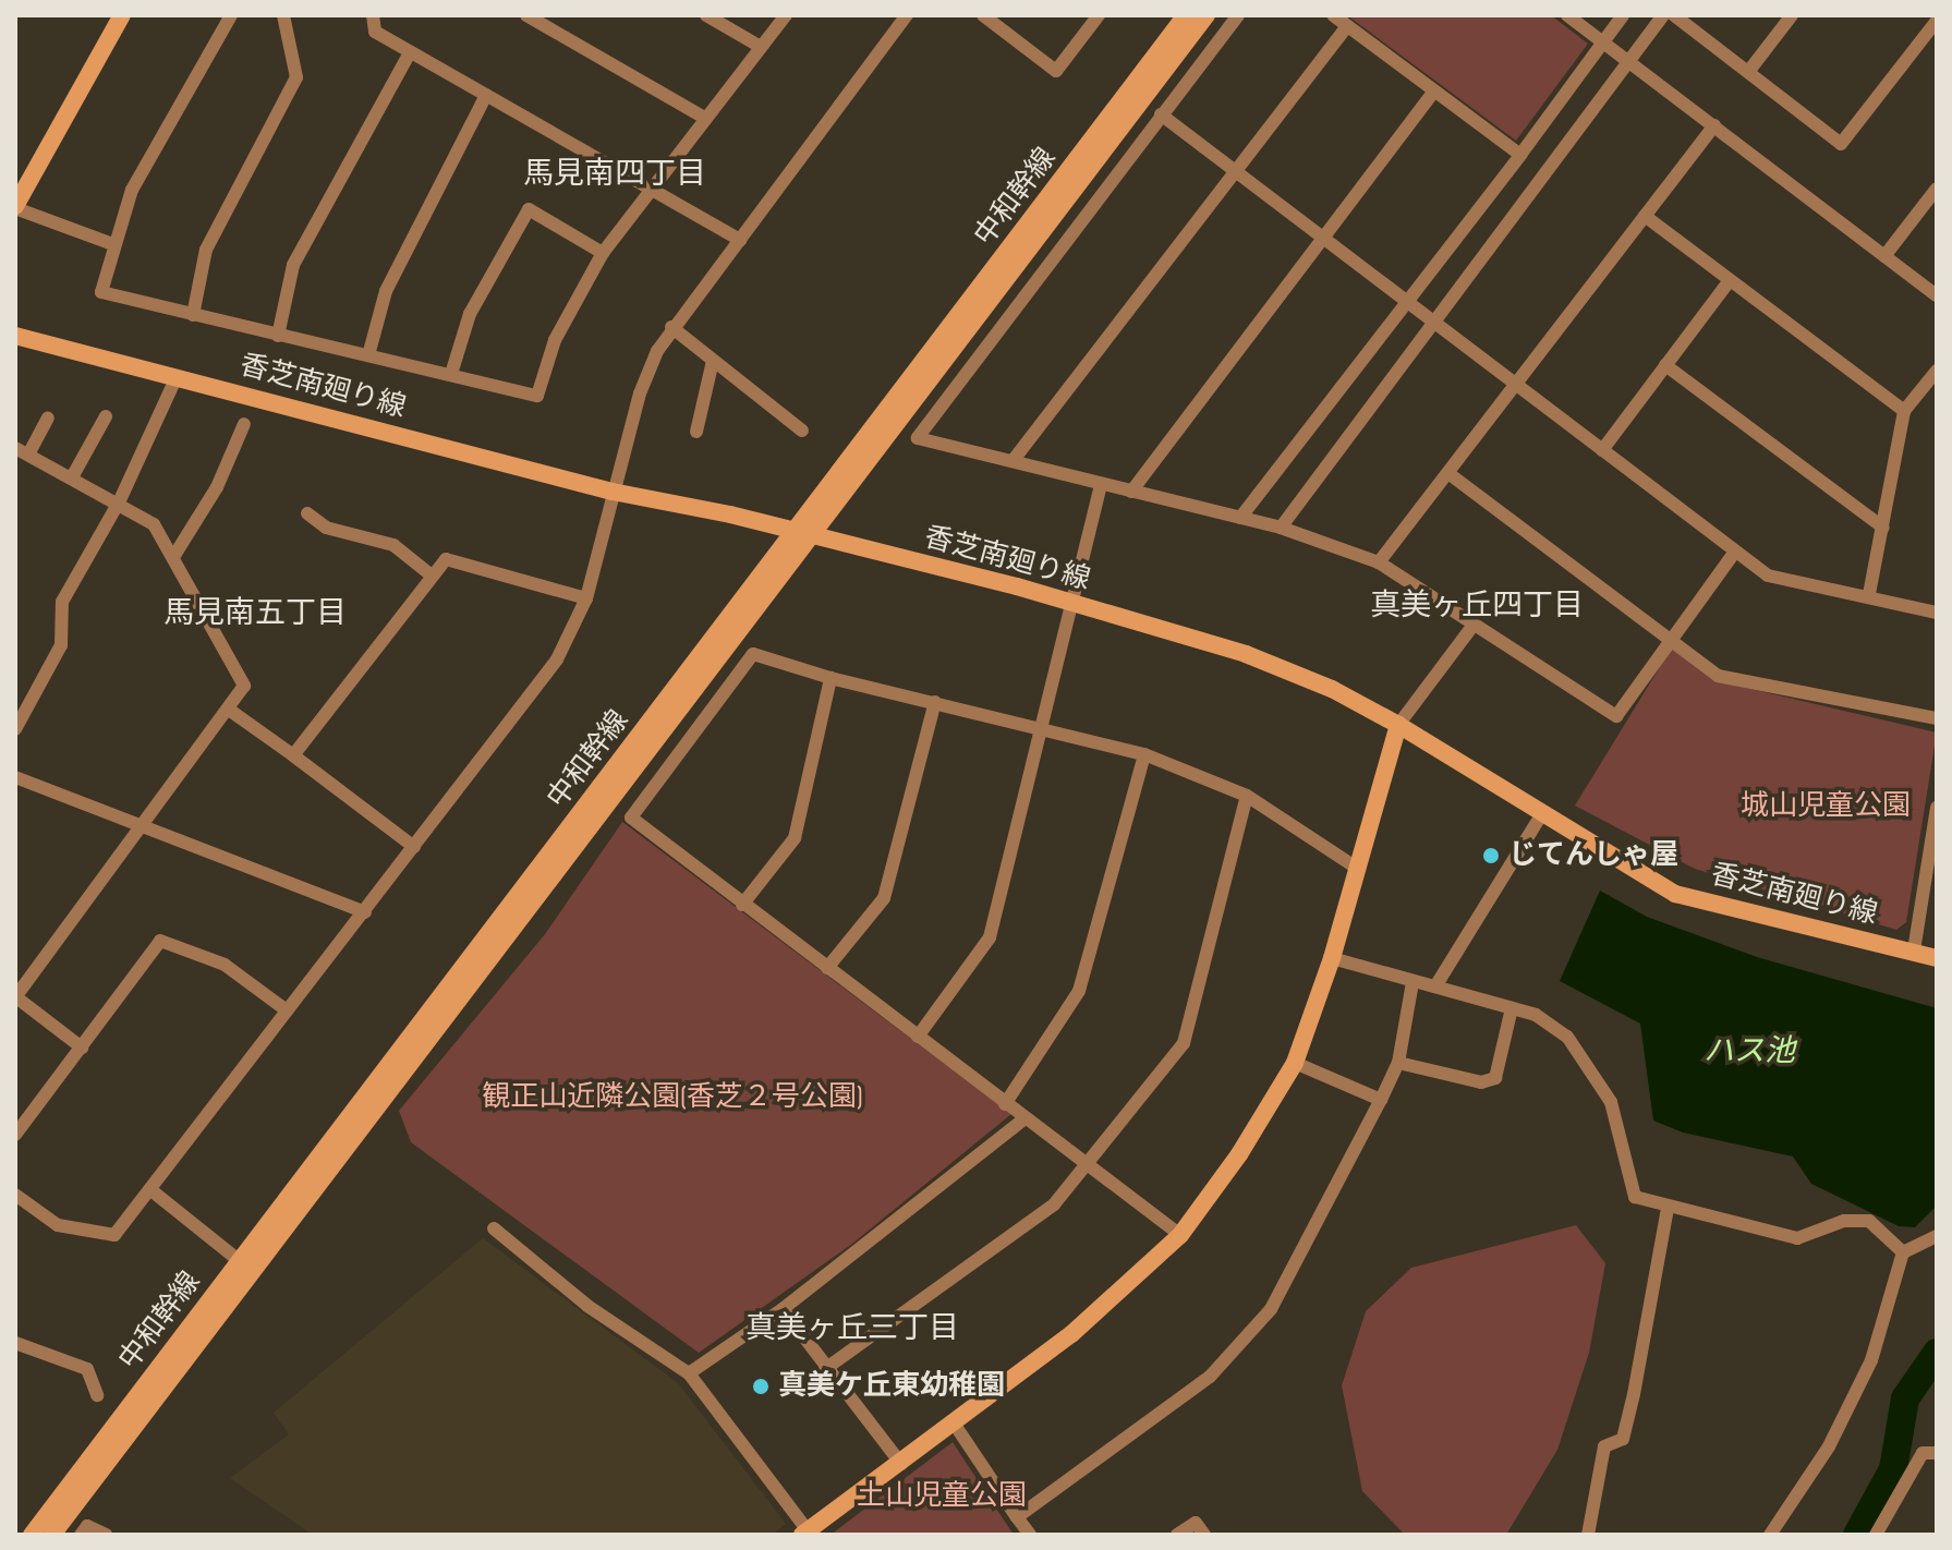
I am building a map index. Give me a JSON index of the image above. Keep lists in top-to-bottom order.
{
  "streets": {
    "main road": ["中和幹線", "香芝南廻り線"]
  },
  "crossings": [
    ["中和幹線", "香芝南廻り線"]
  ],
  "districts": [
    "馬見南四丁目",
    "真美ヶ丘四丁目",
    "馬見南五丁目",
    "真美ヶ丘三丁目"
  ],
  "water": ["ハス池"],
  "parks": ["城山児童公園", "観正山近隣公園(香芝２号公園)", "土山児童公園"],
  "places": ["じてんしゃ屋", "真美ケ丘東幼稚園"]
}
